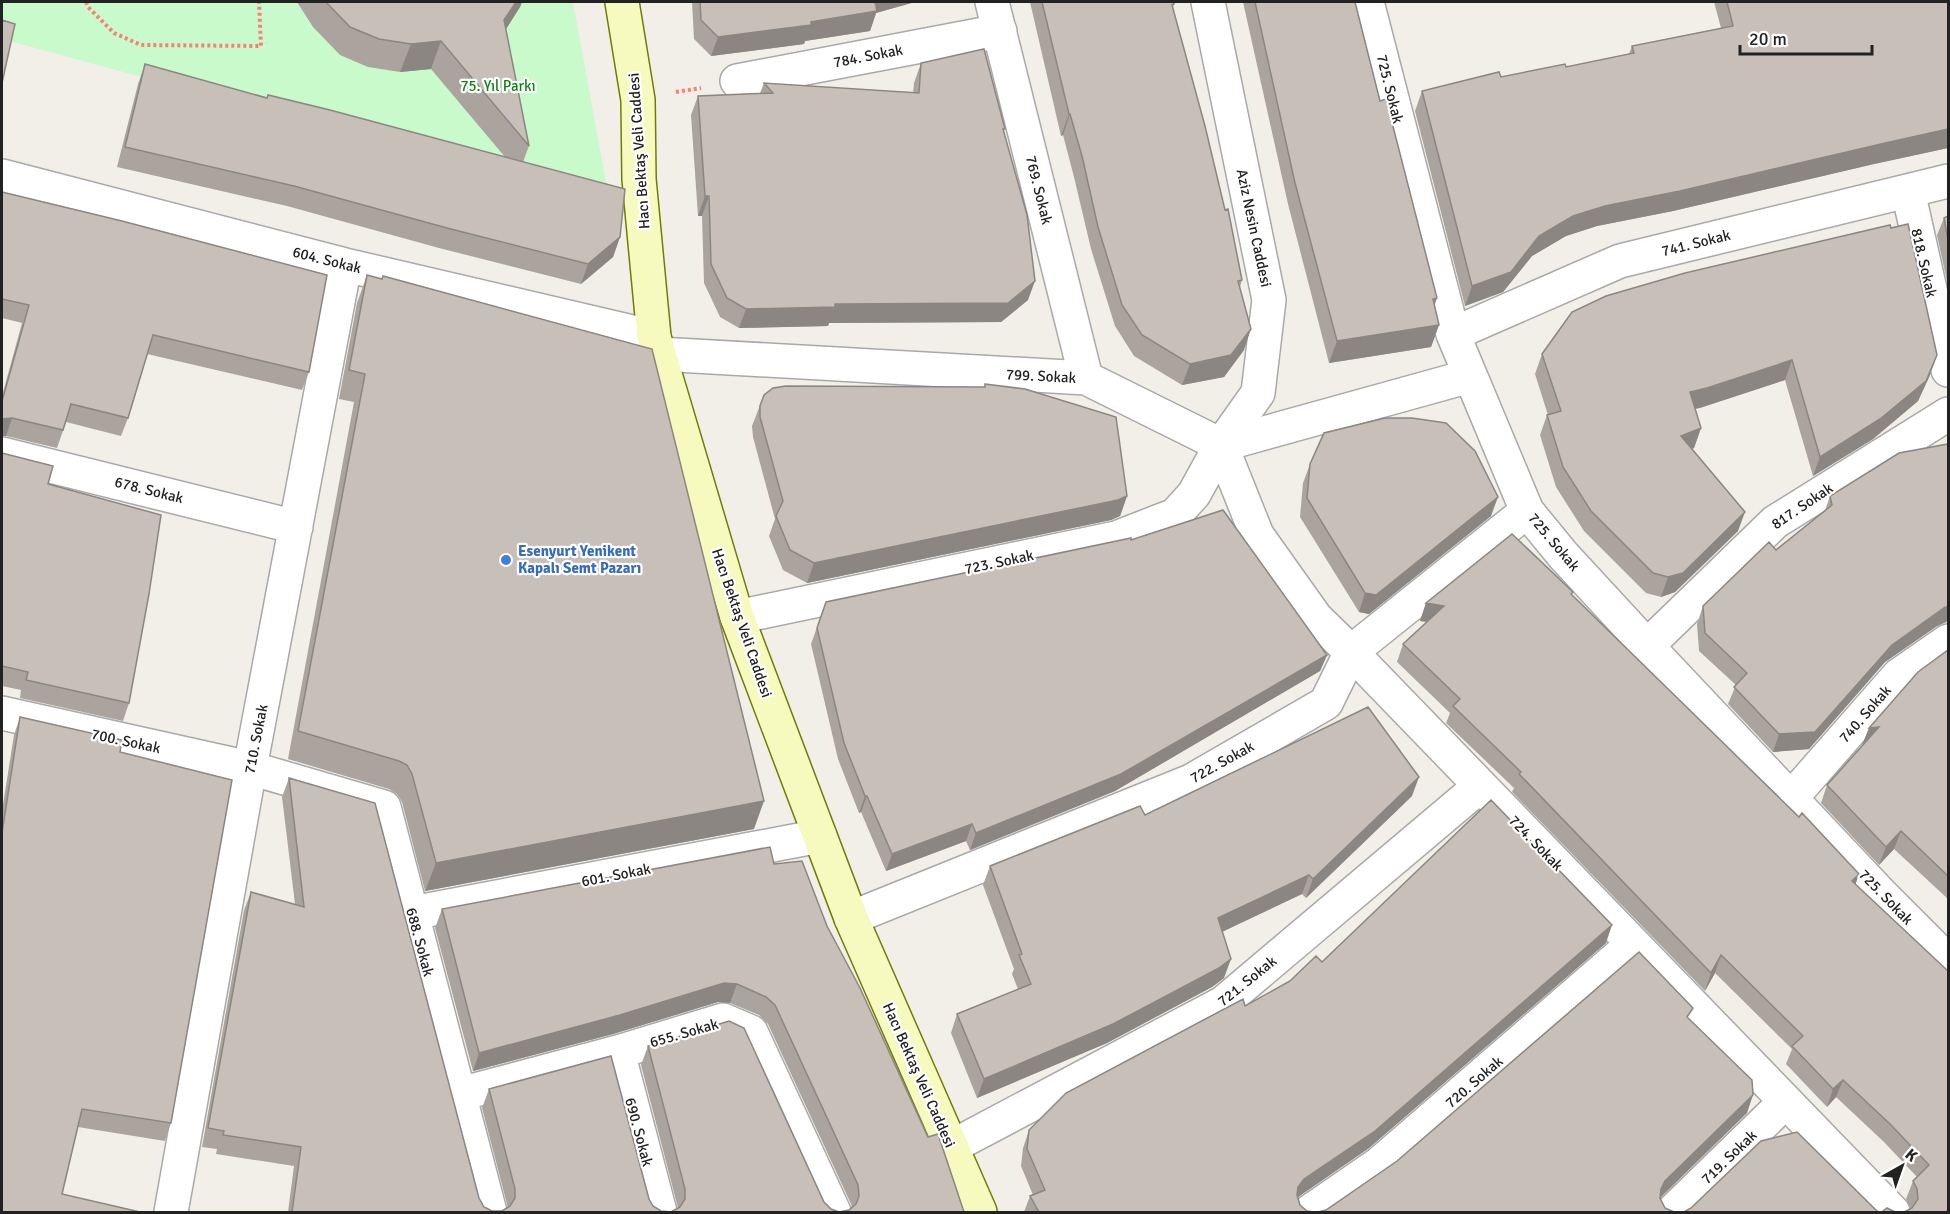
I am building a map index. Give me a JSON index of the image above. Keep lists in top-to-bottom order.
{
  "streets": {
    "main road": ["Hacı Bektaş Veli Caddesi"],
    "street": [
      "784. Sokak",
      "725. Sokak",
      "769. Sokak",
      "Aziz Nesin Caddesi",
      "741. Sokak",
      "604. Sokak",
      "818. Sokak",
      "799. Sokak",
      "678. Sokak",
      "817. Sokak",
      "723. Sokak",
      "740. Sokak",
      "710. Sokak",
      "700. Sokak",
      "722. Sokak",
      "724. Sokak",
      "601. Sokak",
      "688. Sokak",
      "721. Sokak",
      "655. Sokak",
      "720. Sokak",
      "690. Sokak",
      "719. Sokak"
    ]
  },
  "crossings": [
    ["784. Sokak", "769. Sokak"],
    ["725. Sokak", "741. Sokak"],
    ["725. Sokak", "817. Sokak"],
    ["725. Sokak", "740. Sokak"],
    ["725. Sokak", "722. Sokak"],
    ["Hacı Bektaş Veli Caddesi", "604. Sokak"],
    ["Hacı Bektaş Veli Caddesi", "799. Sokak"],
    ["Hacı Bektaş Veli Caddesi", "723. Sokak"],
    ["Hacı Bektaş Veli Caddesi", "722. Sokak"],
    ["Hacı Bektaş Veli Caddesi", "601. Sokak"],
    ["Hacı Bektaş Veli Caddesi", "721. Sokak"],
    ["769. Sokak", "799. Sokak"],
    ["Aziz Nesin Caddesi", "799. Sokak"],
    ["Aziz Nesin Caddesi", "723. Sokak"],
    ["Aziz Nesin Caddesi", "724. Sokak"],
    ["741. Sokak", "818. Sokak"],
    ["604. Sokak", "799. Sokak"],
    ["604. Sokak", "710. Sokak"],
    ["799. Sokak", "723. Sokak"],
    ["799. Sokak", "724. Sokak"],
    ["678. Sokak", "710. Sokak"],
    ["723. Sokak", "724. Sokak"],
    ["710. Sokak", "700. Sokak"],
    ["710. Sokak", "688. Sokak"],
    ["700. Sokak", "688. Sokak"],
    ["722. Sokak", "724. Sokak"],
    ["724. Sokak", "721. Sokak"],
    ["724. Sokak", "720. Sokak"],
    ["724. Sokak", "719. Sokak"],
    ["601. Sokak", "688. Sokak"],
    ["688. Sokak", "655. Sokak"],
    ["655. Sokak", "690. Sokak"]
  ],
  "parks": ["75. Yıl Parkı"],
  "places": ["Esenyurt Yenikent Kapalı Semt Pazarı"],
  "scale_bar": "20 m",
  "north": "top right"
}
